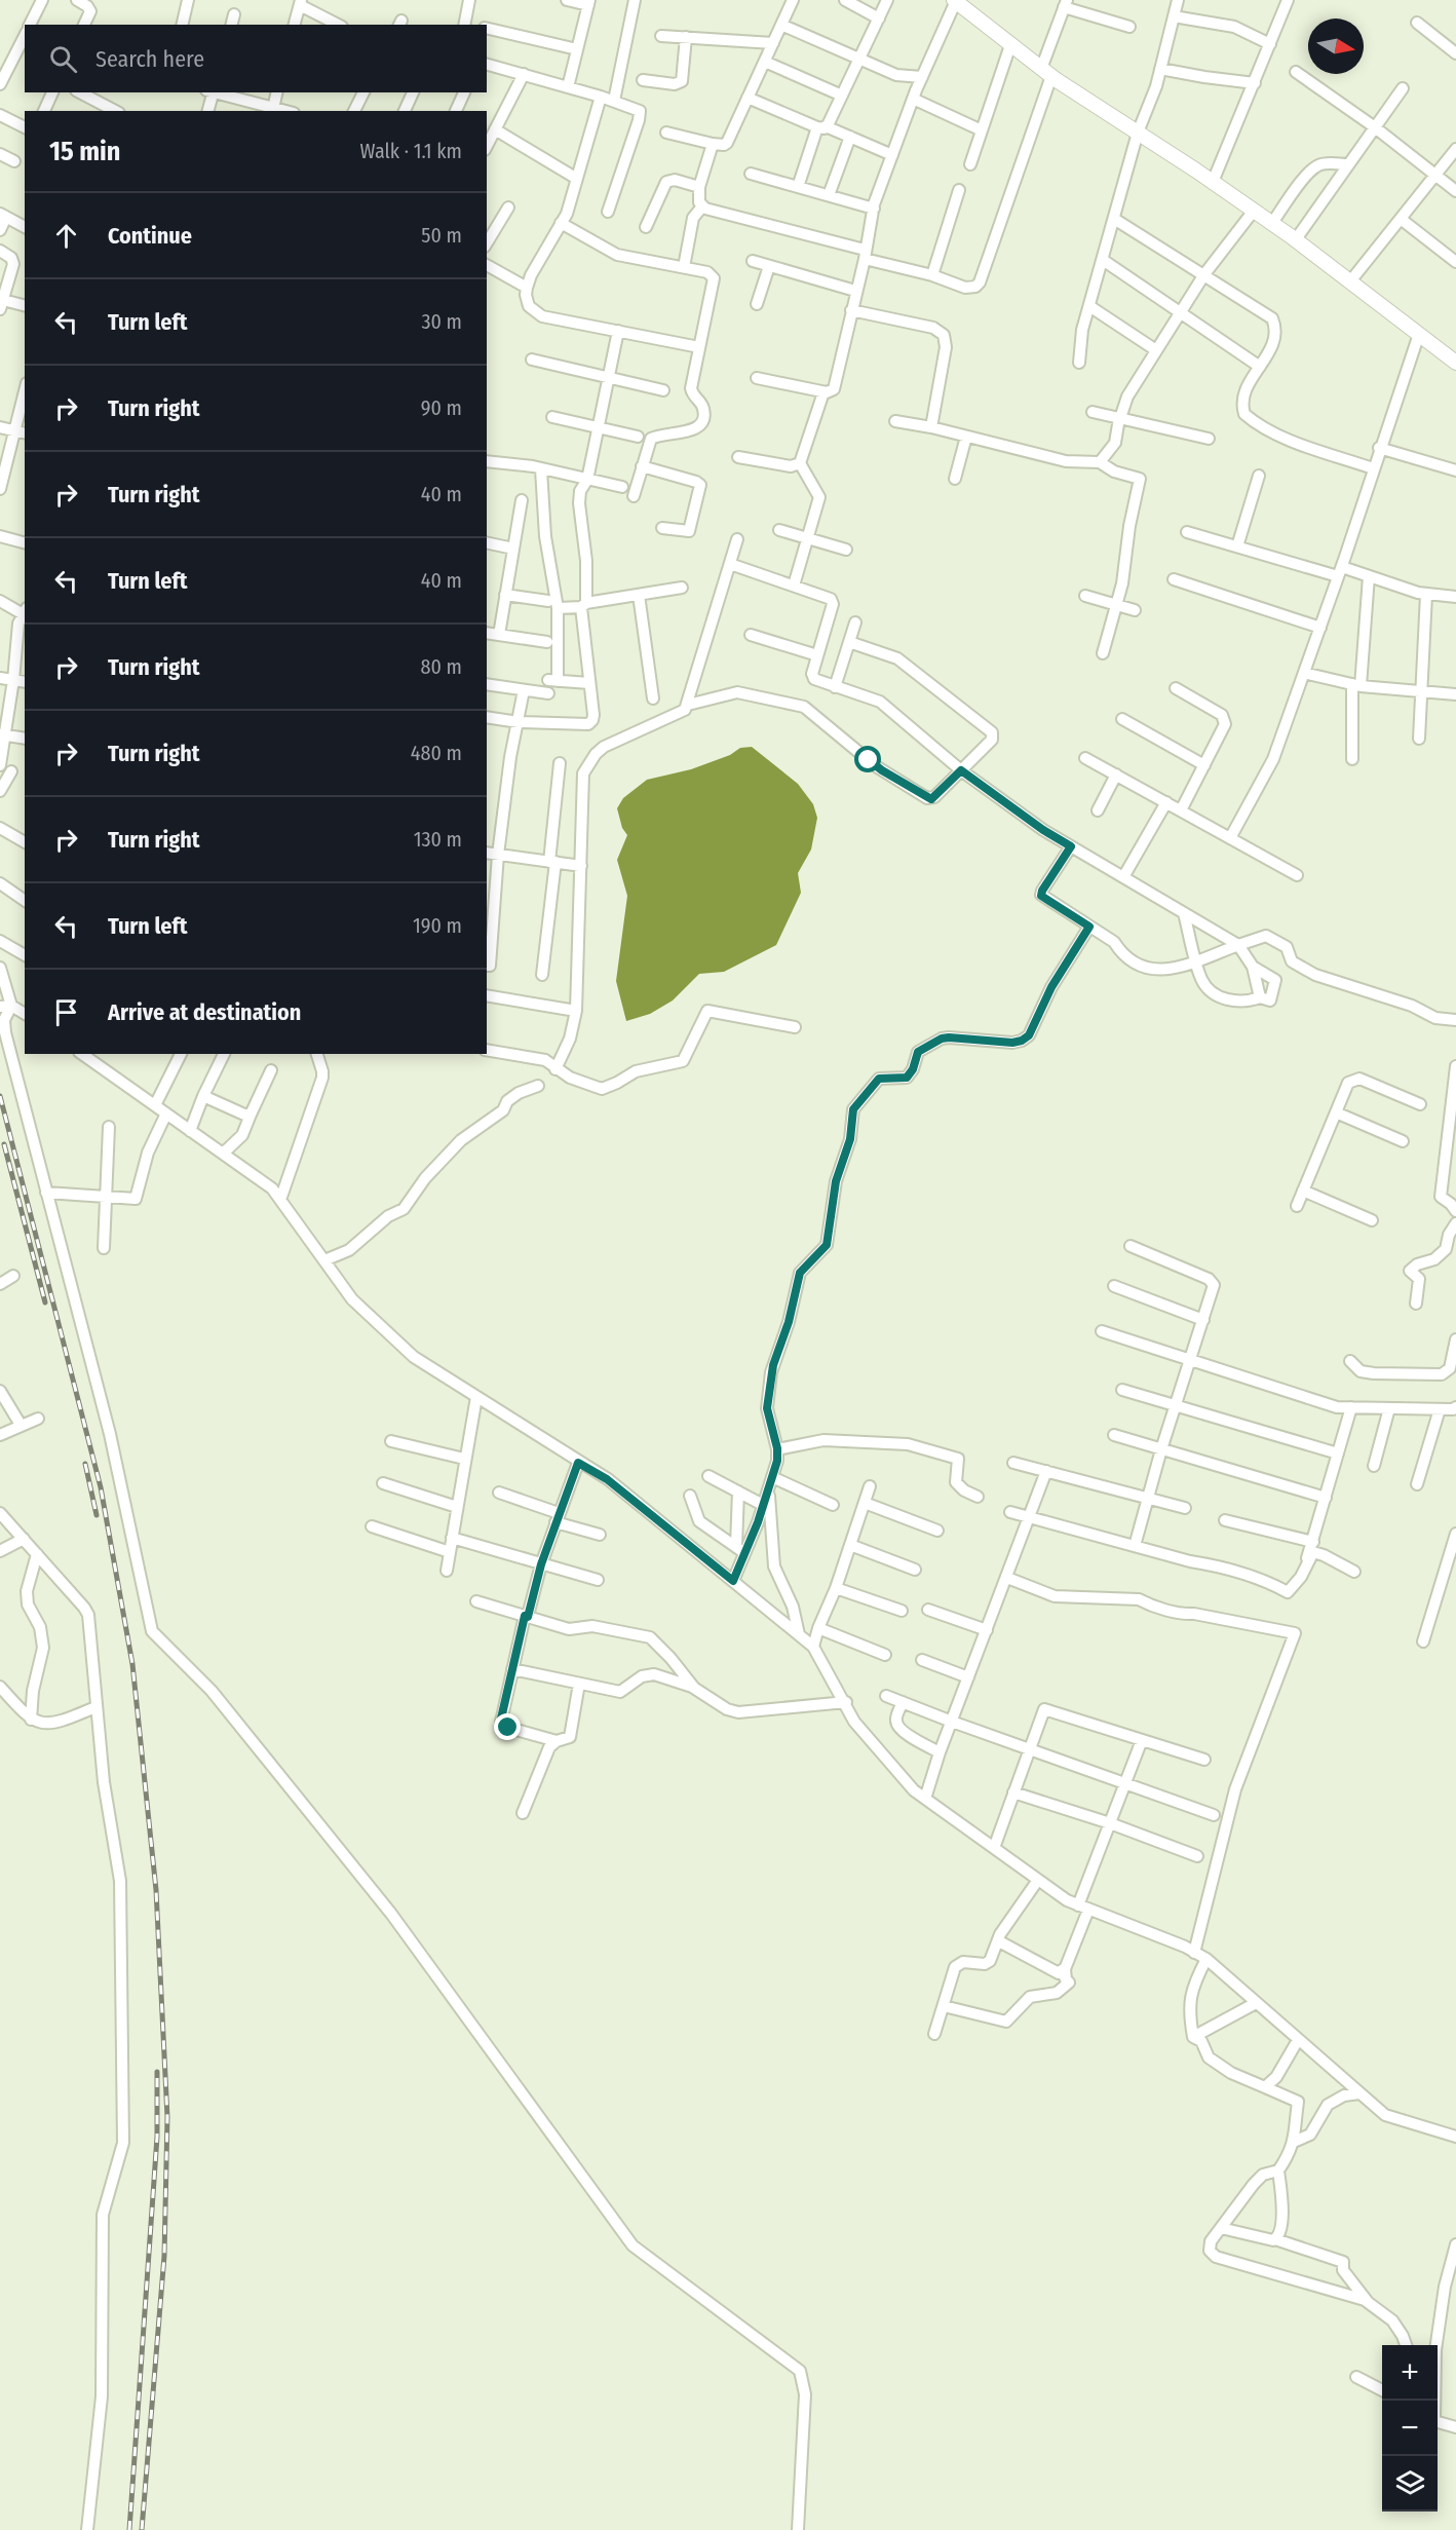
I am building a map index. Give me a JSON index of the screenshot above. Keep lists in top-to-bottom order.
{
  "north": "right",
  "page": {
    "search": "Search here",
    "heading": ["15 min", "Walk · 1.1 km"],
    "list": [
      ["Continue", "50 m"],
      ["Turn left", "30 m"],
      ["Turn right", "90 m"],
      ["Turn right", "40 m"],
      ["Turn left", "40 m"],
      ["Turn right", "80 m"],
      ["Turn right", "480 m"],
      ["Turn right", "130 m"],
      ["Turn left", "190 m"],
      "Arrive at destination"
    ],
    "map_buttons": ["+", "−"]
  }
}
